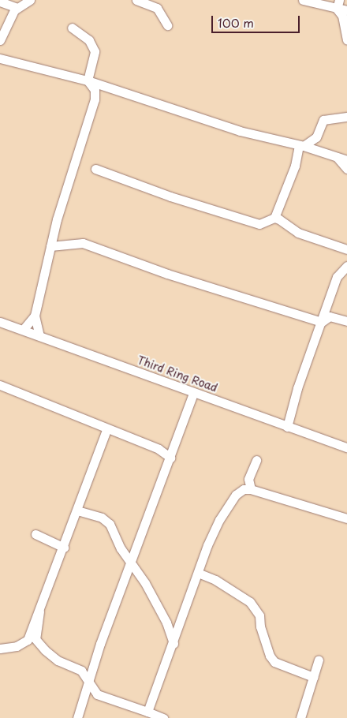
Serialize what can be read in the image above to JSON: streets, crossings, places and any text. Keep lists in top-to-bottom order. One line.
{"streets":{"street":["Third Ring Road"]},"scale_bar":"100 m"}
